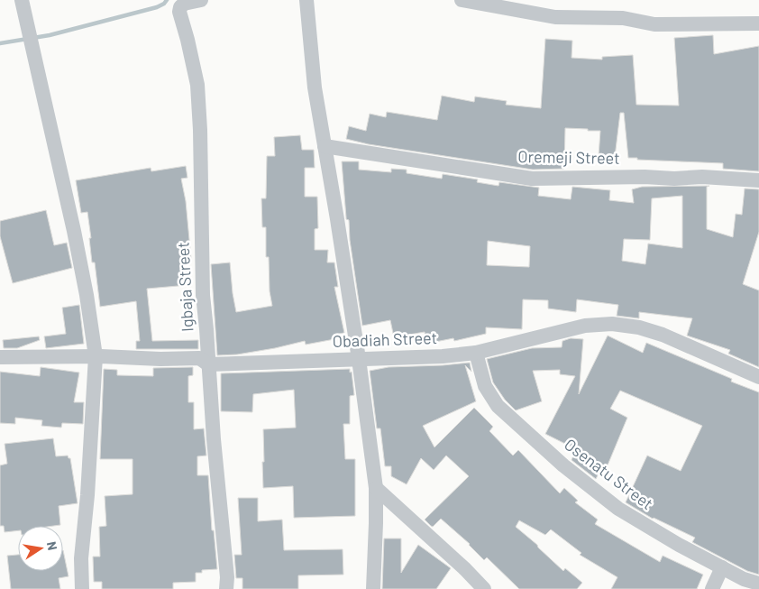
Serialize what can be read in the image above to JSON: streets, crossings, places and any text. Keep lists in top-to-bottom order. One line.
{"streets":{"street":["Oremeji Street","Igbaja Street","Obadiah Street","Osenatu Street"]},"crossings":[["Igbaja Street","Obadiah Street"],["Obadiah Street","Osenatu Street"]],"north":"right"}
